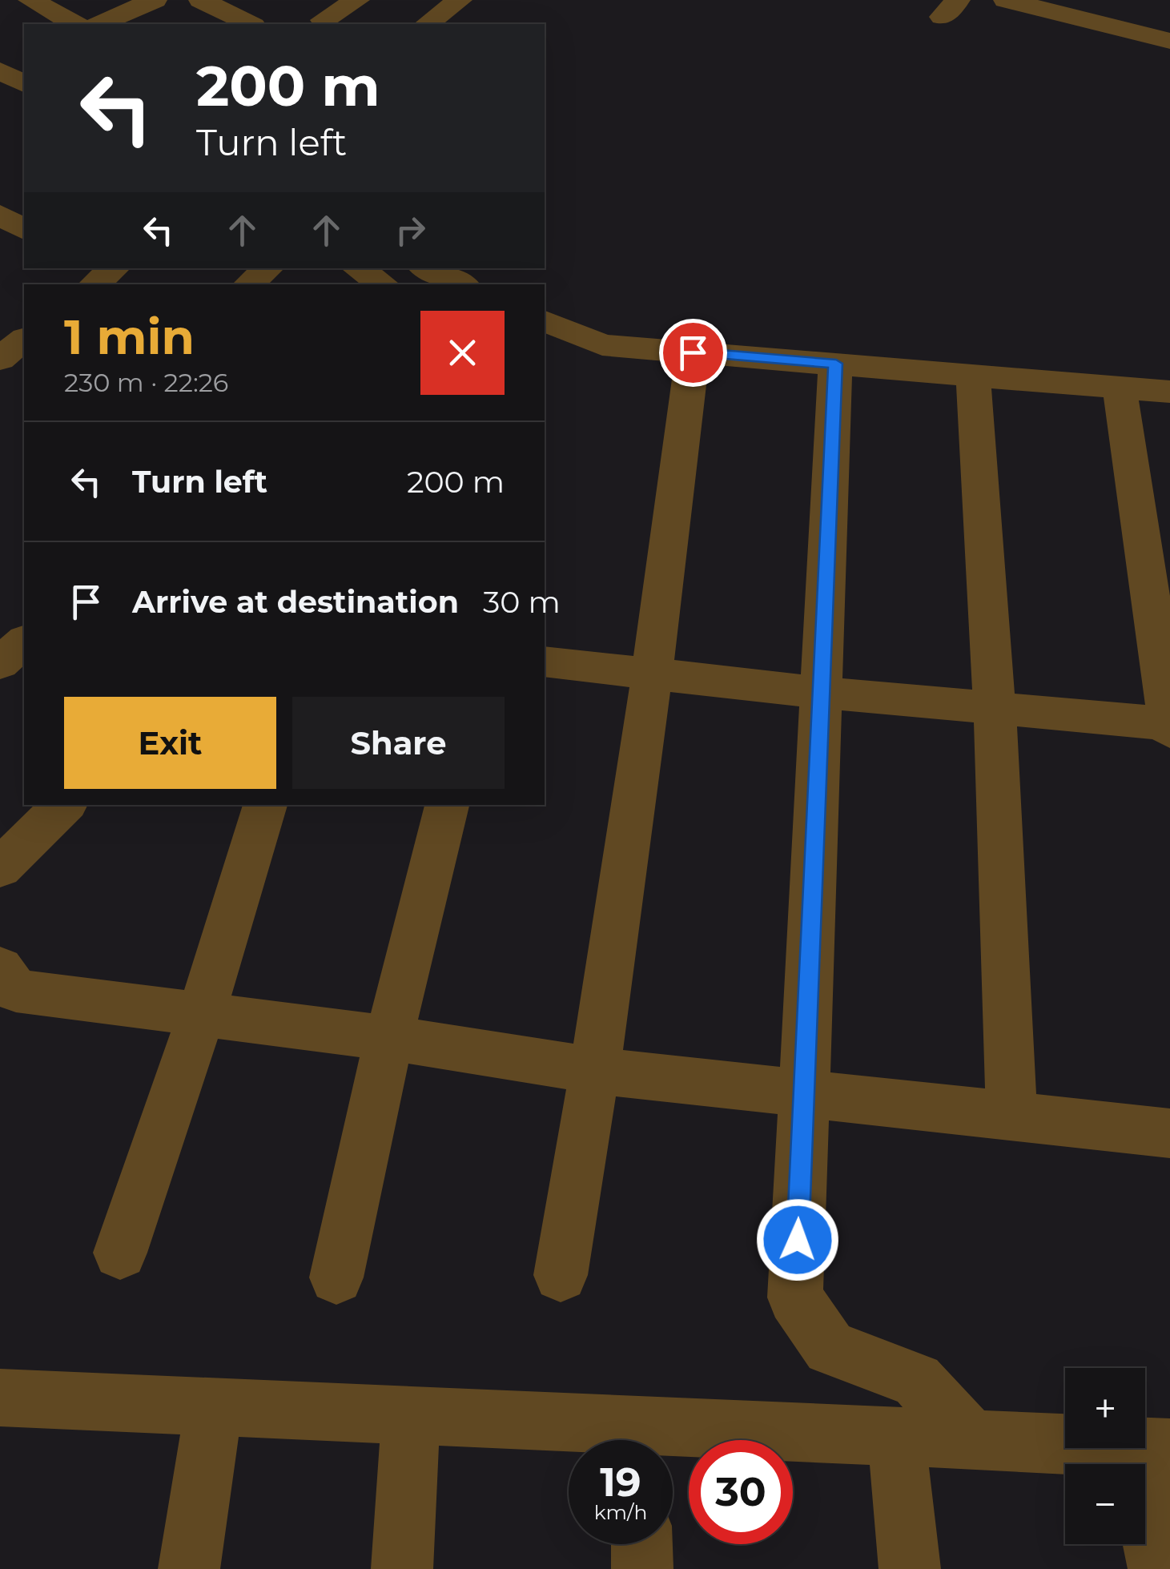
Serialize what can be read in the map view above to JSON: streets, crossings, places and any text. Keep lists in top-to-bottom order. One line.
{"page":{"turn":["200 m","Turn left"],"heading":["1 min","230 m · 22:26"],"list":[{"name":"Turn left","value":"200 m"},{"name":"Arrive at destination","value":"30 m"}],"buttons":["Exit","Share"],"map_buttons":["+","−"],"speed":"19 km/h","limit":"30"}}
